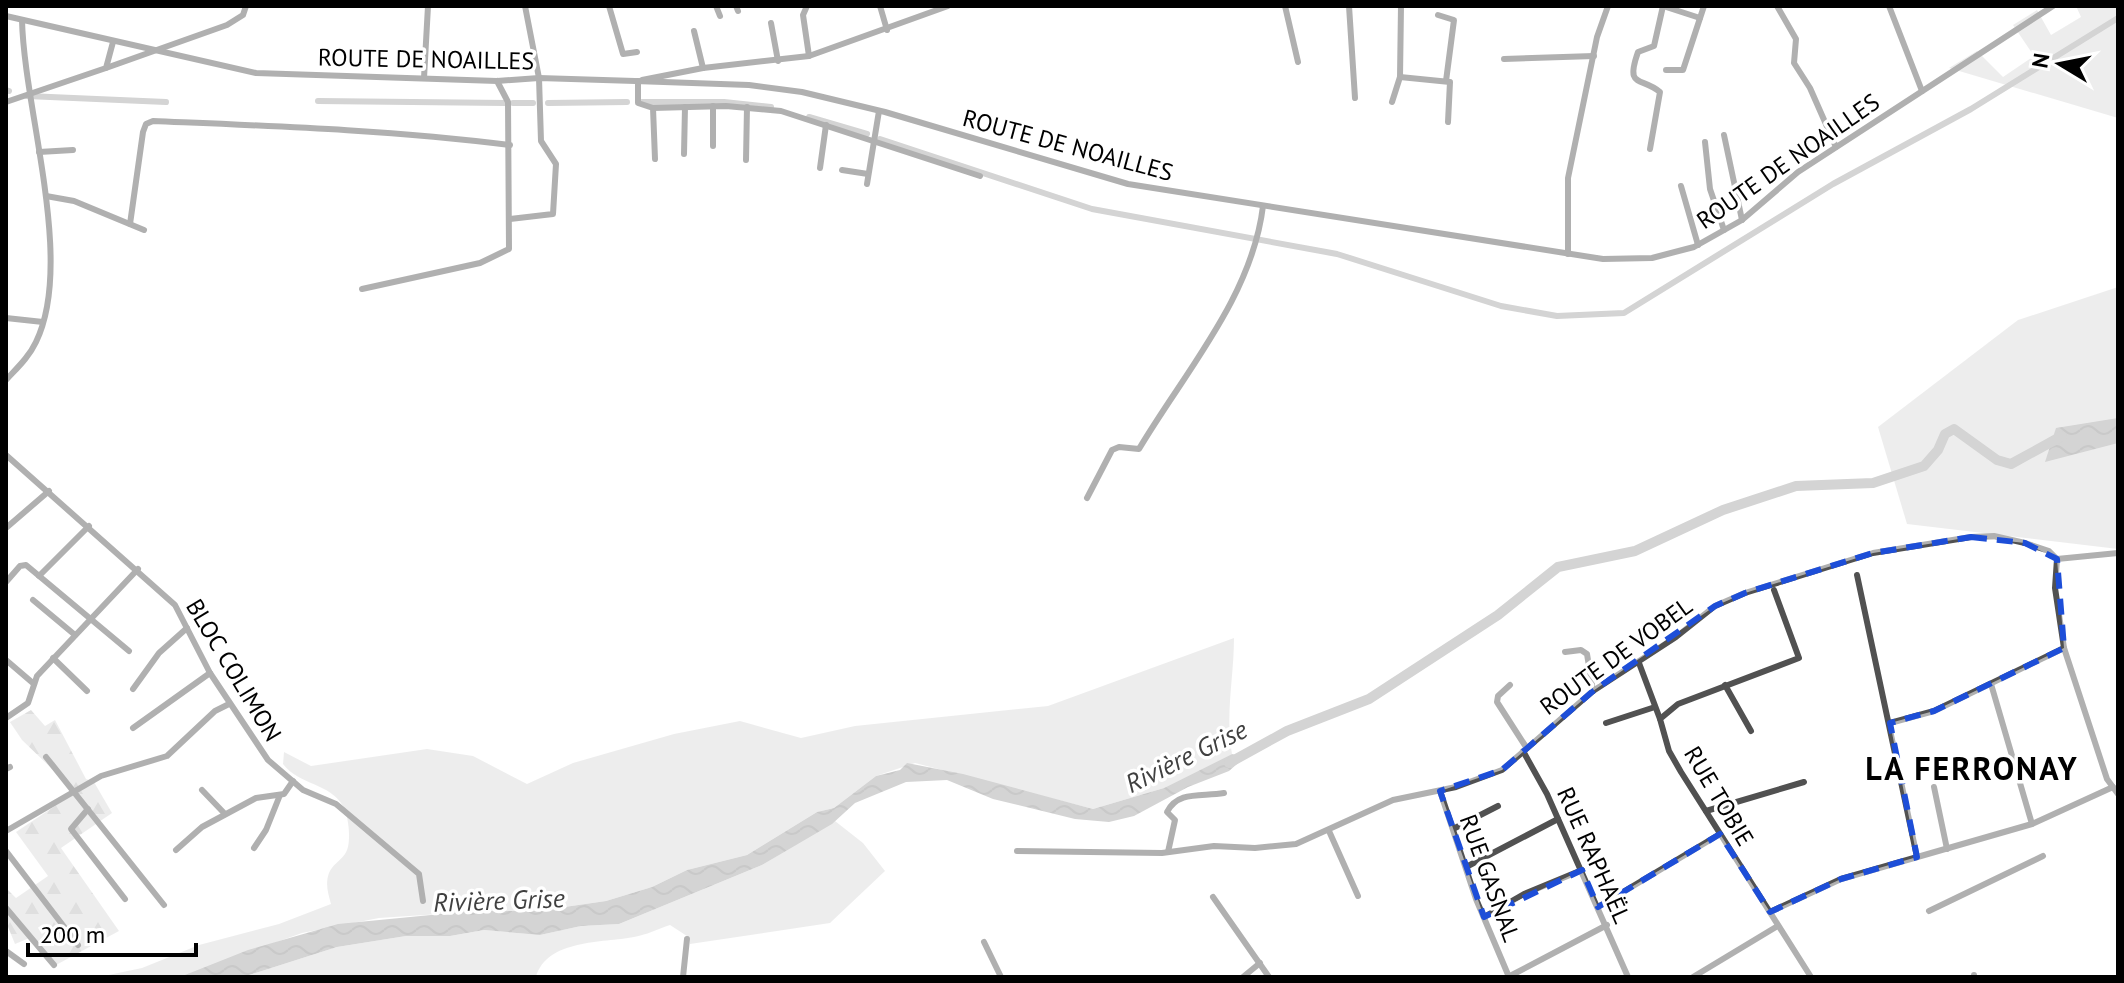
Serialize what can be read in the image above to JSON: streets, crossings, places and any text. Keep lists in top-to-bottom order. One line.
{"streets":{"street":["ROUTE DE NOAILLES","ROUTE DE VOBEL","BLOC COLIMON","RUE TOBIE","RUE RAPHAËL","RUE GASNAL"]},"crossings":[["ROUTE DE VOBEL","RUE TOBIE"],["ROUTE DE VOBEL","RUE RAPHAËL"],["ROUTE DE VOBEL","RUE GASNAL"]],"districts":["LA FERRONAY"],"water":["Rivière Grise"],"scale_bar":"200 m","north":"left"}
